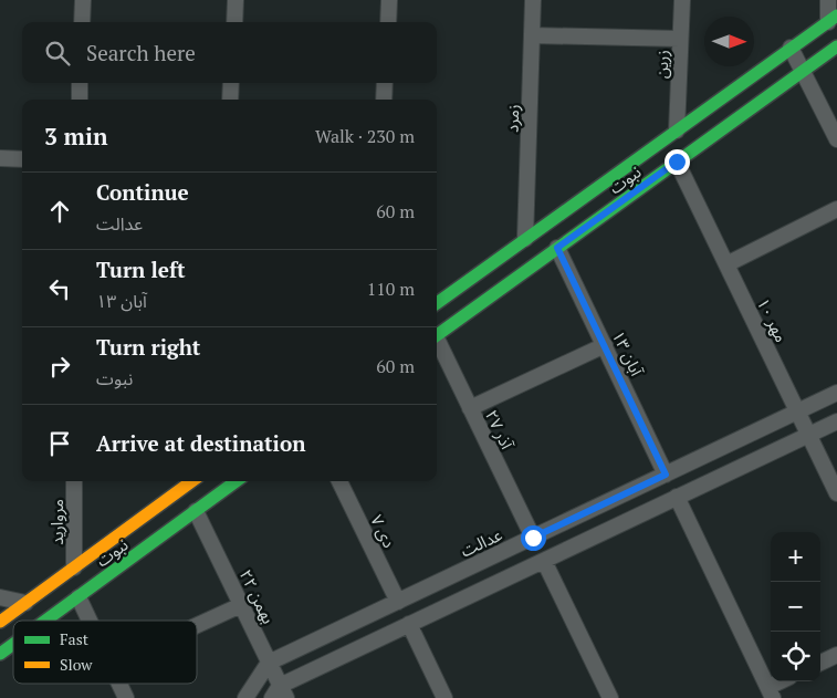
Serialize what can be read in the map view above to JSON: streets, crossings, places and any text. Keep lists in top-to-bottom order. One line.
{"streets":{"street":["زرین","زمرد","نبوت","۱۰ مهر","۱۳ آبان","۲۷ آذر","مروارید","۷ دی","عدالت","۲۲ بهمن"]},"crossings":[["زرین","نبوت"],["زمرد","نبوت"],["نبوت","۱۰ مهر"],["نبوت","۱۳ آبان"],["نبوت","مروارید"],["نبوت","۲۲ بهمن"],["۱۰ مهر","عدالت"],["۱۳ آبان","عدالت"],["۲۷ آذر","عدالت"],["۷ دی","عدالت"],["عدالت","۲۲ بهمن"]],"legend":["Fast","Slow"],"north":"right","page":{"search":"Search here","heading":["3 min","Walk · 230 m"],"list":[["Continue","عدالت","60 m"],["Turn left","۱۳ آبان","110 m"],["Turn right","نبوت","60 m"],"Arrive at destination"],"map_buttons":["+","−"]}}
